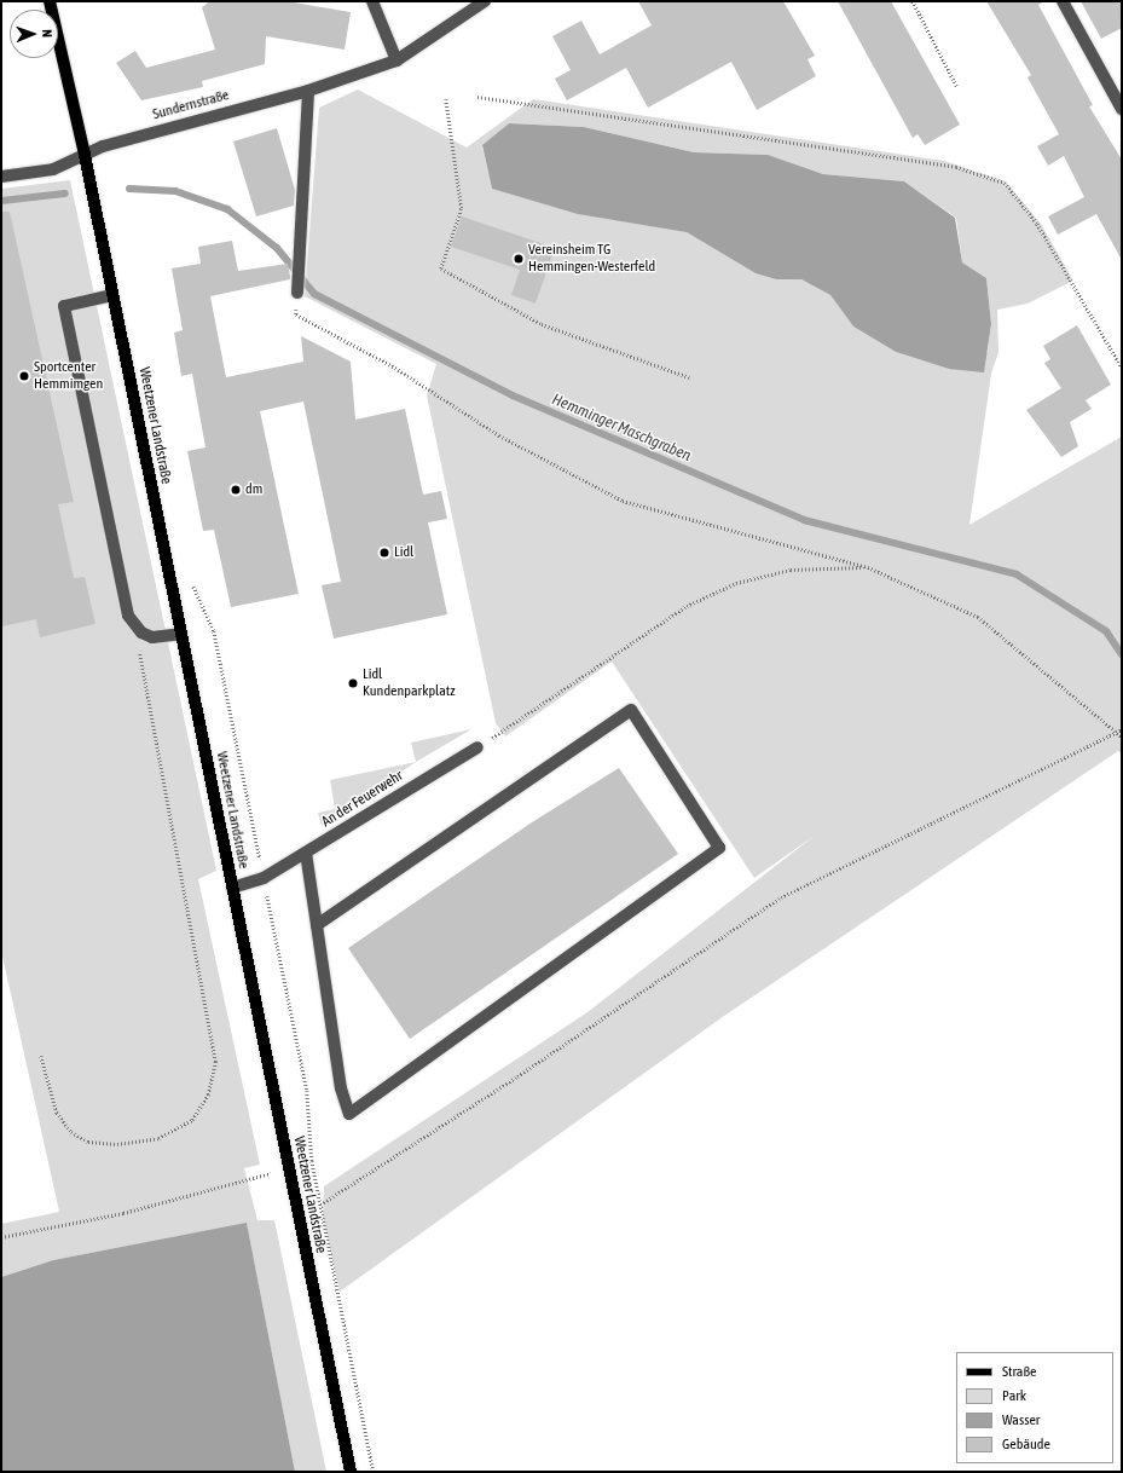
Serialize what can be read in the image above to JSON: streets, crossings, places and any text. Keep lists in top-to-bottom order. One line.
{"streets":{"main road":["Weetzener Landstraße"],"street":["Sundernstraße","An der Feuerwehr"]},"crossings":[["Sundernstraße","Weetzener Landstraße"],["Weetzener Landstraße","An der Feuerwehr"]],"water":["Hemminger Maschgraben"],"places":["Vereinsheim TG Hemmingen-Westerfeld","Sportcenter Hemmimgen","dm","Lidl","Lidl Kundenparkplatz"],"legend":["Straße","Park","Wasser","Gebäude"],"north":"right"}
